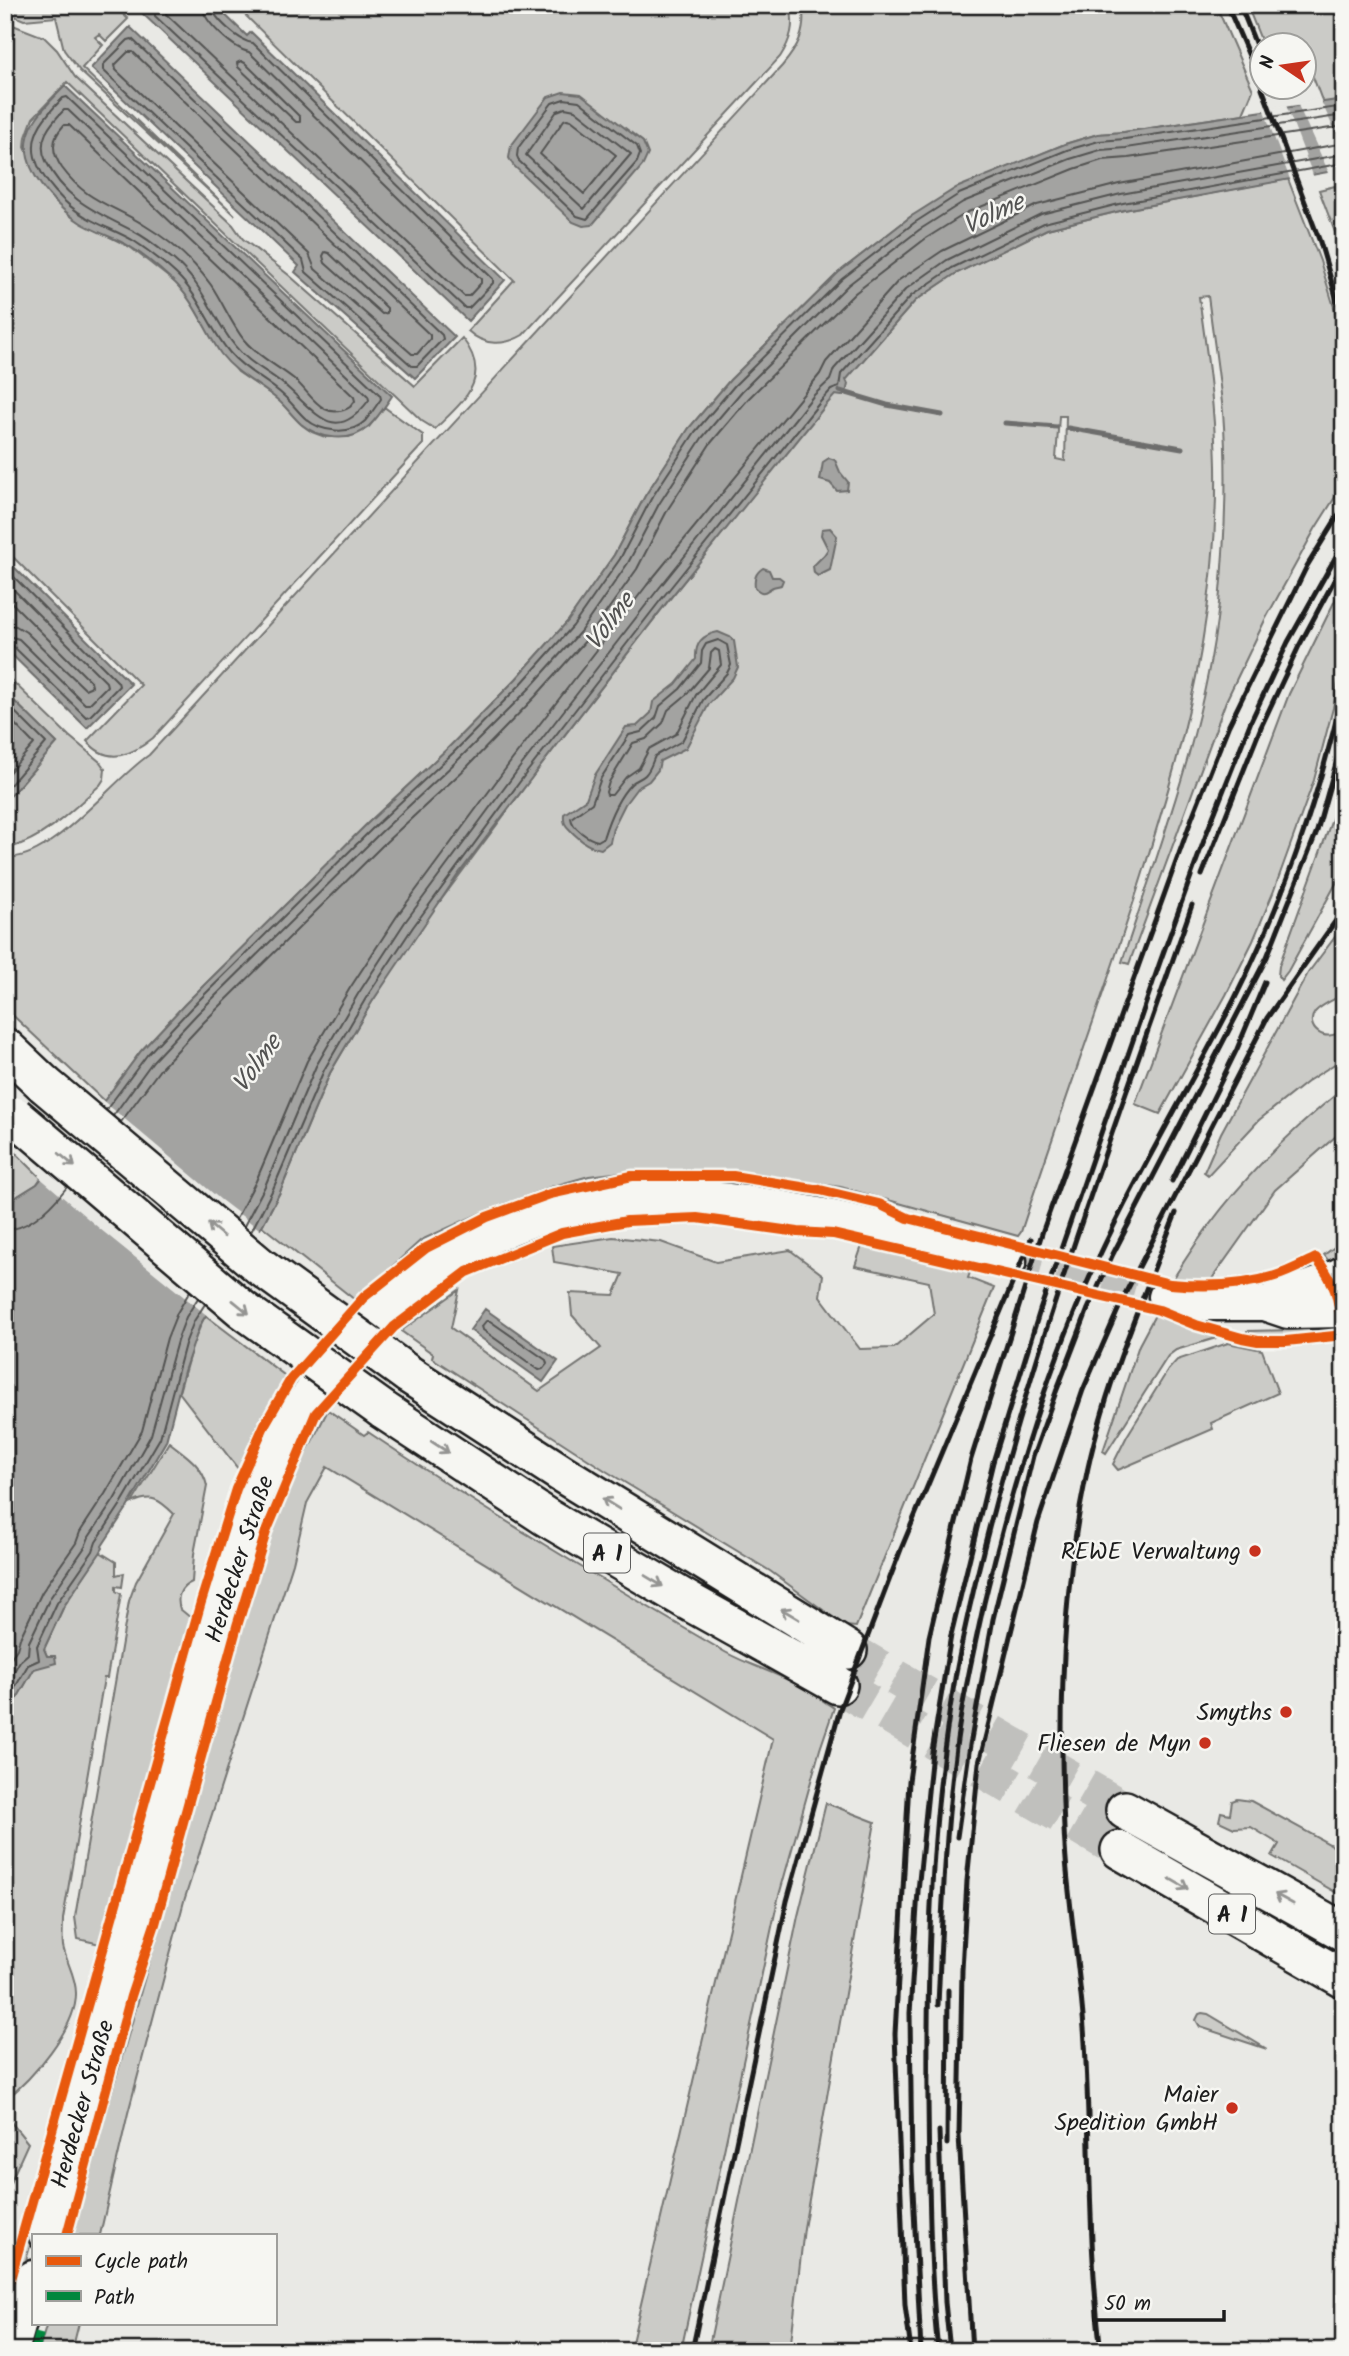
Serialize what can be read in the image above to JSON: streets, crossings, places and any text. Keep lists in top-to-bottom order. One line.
{"streets":{"highway":["A 1"],"main road":["Herdecker Straße"]},"water":["Volme"],"places":["REWE Verwaltung","Smyths","Fliesen de Myn","Maier Spedition GmbH"],"legend":["Cycle path","Path"],"scale_bar":"50 m","north":"left"}
